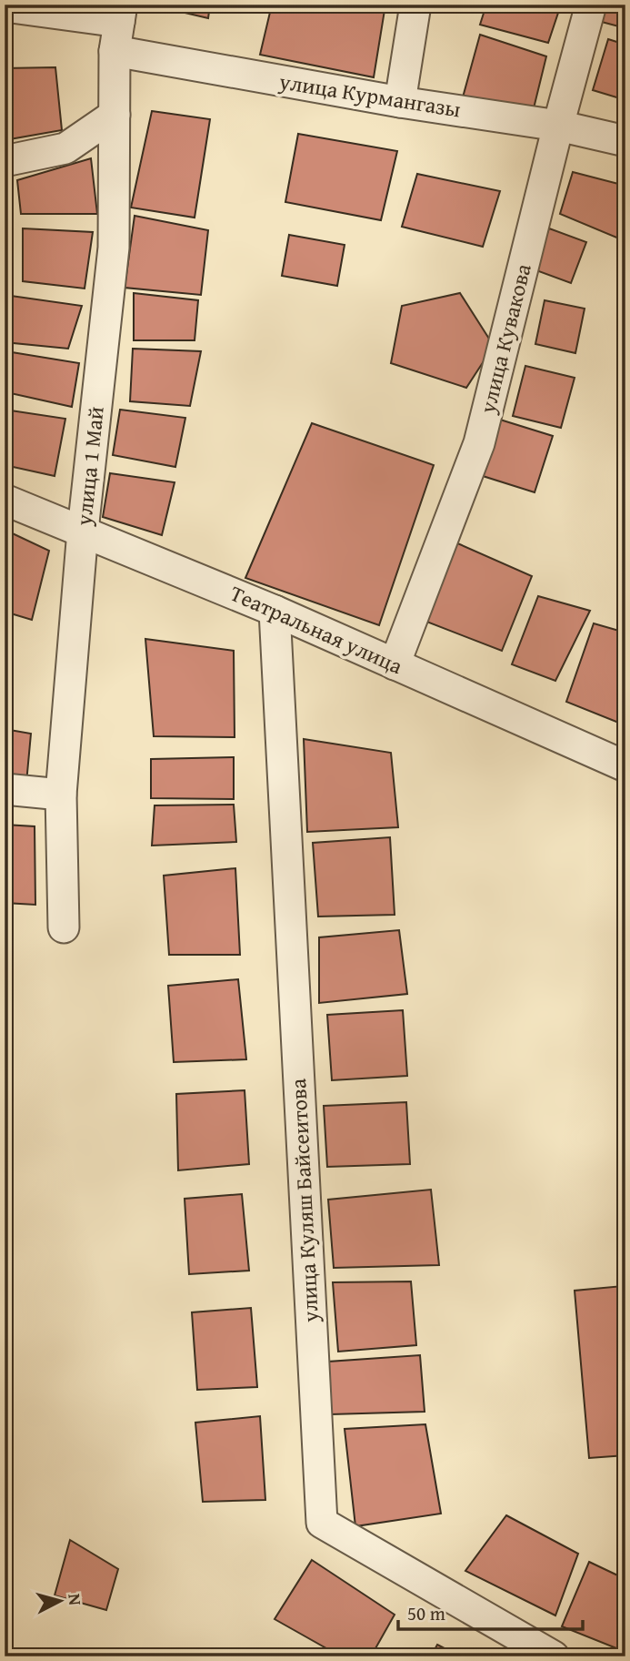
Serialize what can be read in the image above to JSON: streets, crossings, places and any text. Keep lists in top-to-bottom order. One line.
{"streets":{"street":["улица Курмангазы","улица Кувакова","улица 1 Май","Театральная улица","улица Куляш Байсеитова"]},"crossings":[["улица Курмангазы","улица Кувакова"],["улица Курмангазы","улица 1 Май"],["улица Кувакова","Театральная улица"],["улица 1 Май","Театральная улица"],["Театральная улица","улица Куляш Байсеитова"]],"scale_bar":"50 m","north":"right"}
